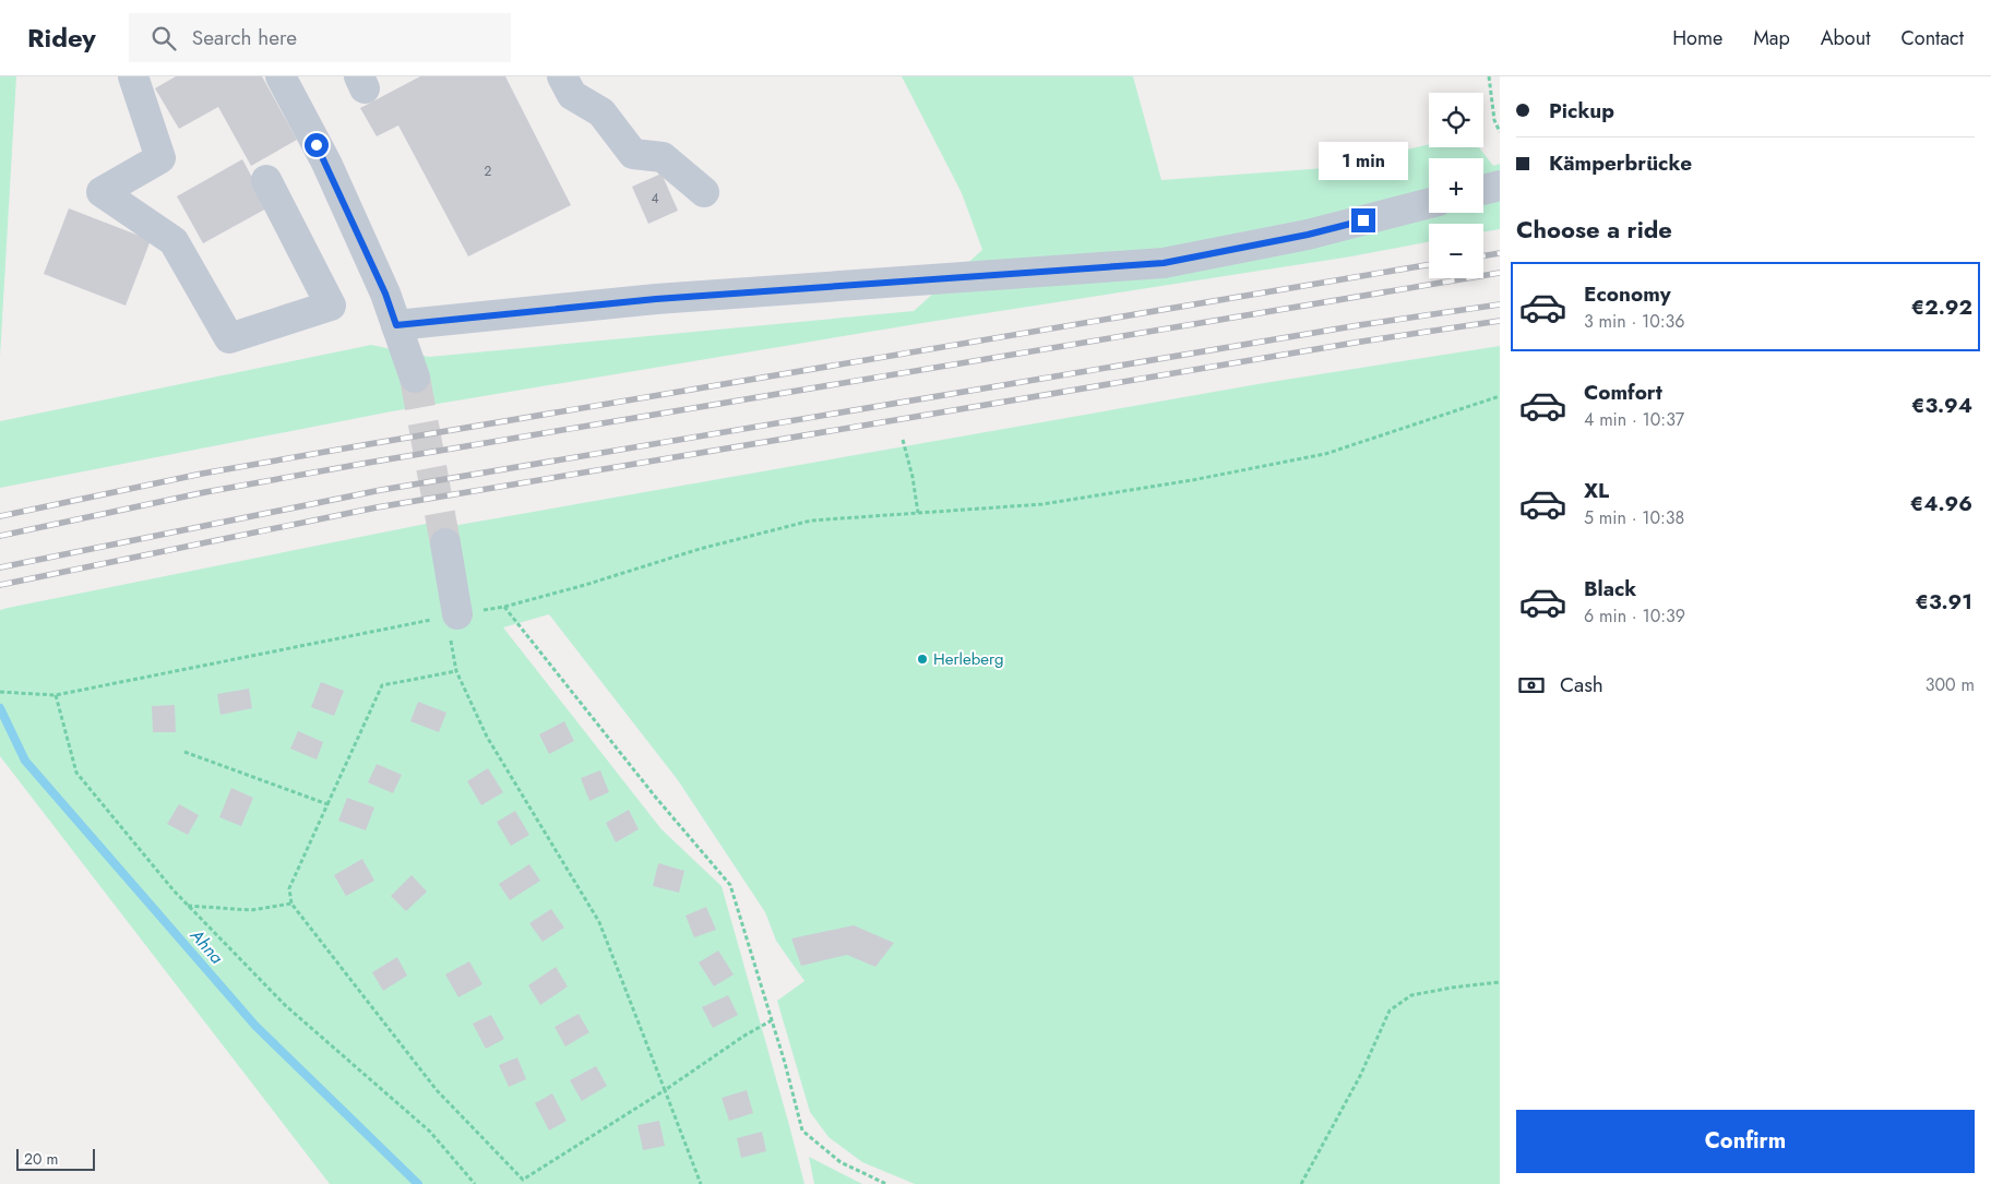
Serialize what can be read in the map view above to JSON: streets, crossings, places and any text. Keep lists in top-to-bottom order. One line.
{"water":["Ahna"],"places":["Herleberg"],"house_numbers":["2","4"],"scale_bar":"20 m","page":{"header":"Ridey","search":"Search here","nav":["Home","Map","About","Contact"],"banner":["Pickup","Kämperbrücke"],"map_buttons":["+","−"],"bubble":"1 min","heading":"Choose a ride","list":[{"name":"Economy","note":"3 min · 10:36","value":"€2.92"},{"name":"Comfort","note":"4 min · 10:37","value":"€3.94"},{"name":"XL","note":"5 min · 10:38","value":"€4.96"},{"name":"Black","note":"6 min · 10:39","value":"€3.91"}],"pay":["Cash","300 m"],"buttons":"Confirm","scale":"20 m"}}
